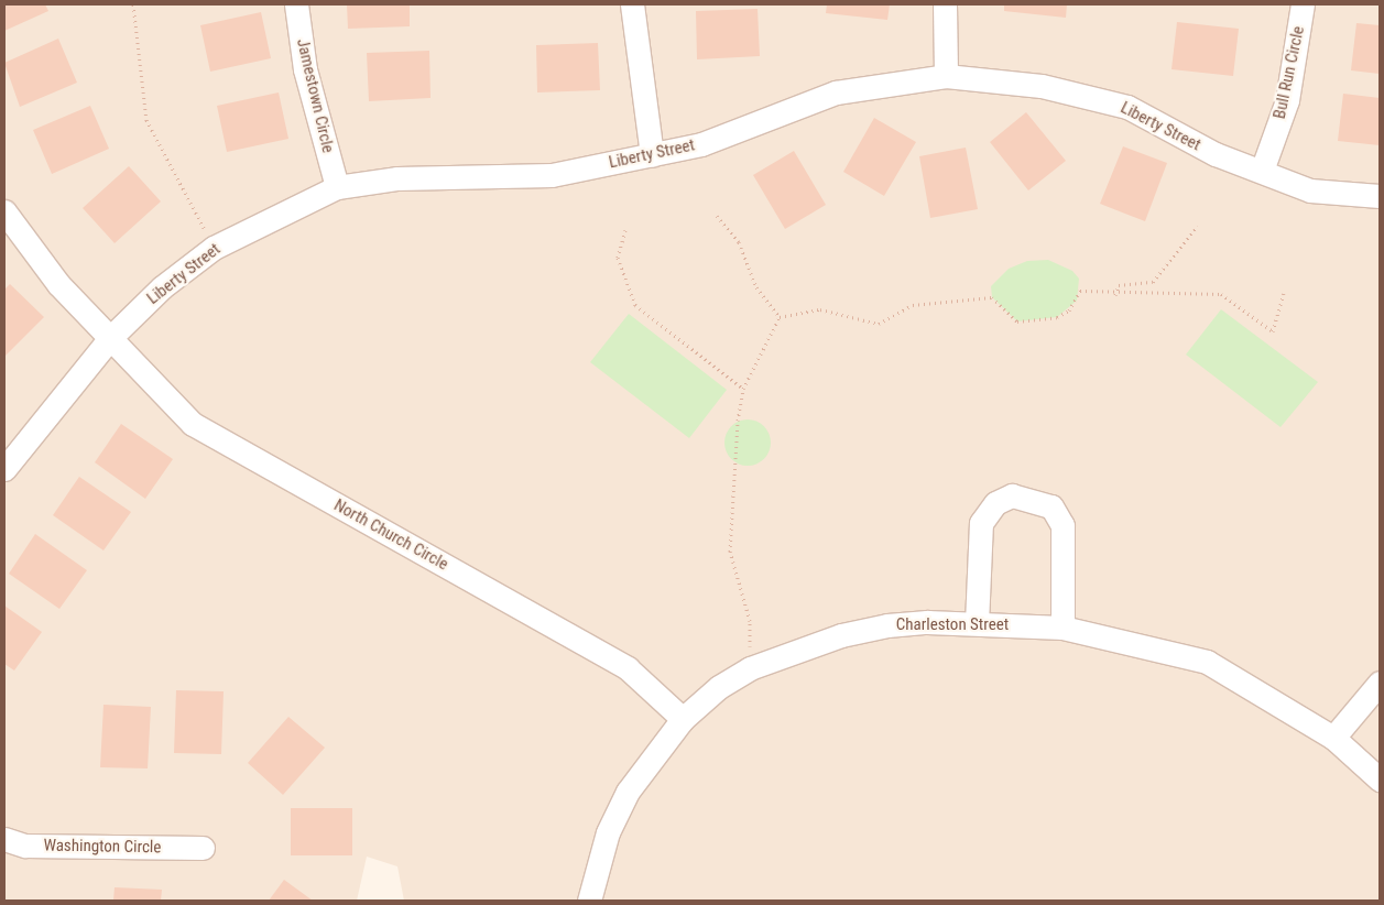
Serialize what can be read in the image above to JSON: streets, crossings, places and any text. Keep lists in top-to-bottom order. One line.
{"streets":{"street":["Bull Run Circle","Jamestown Circle","Liberty Street","North Church Circle","Charleston Street","Washington Circle"]},"crossings":[["Bull Run Circle","Liberty Street"],["Jamestown Circle","Liberty Street"],["Liberty Street","North Church Circle"],["North Church Circle","Charleston Street"]]}
